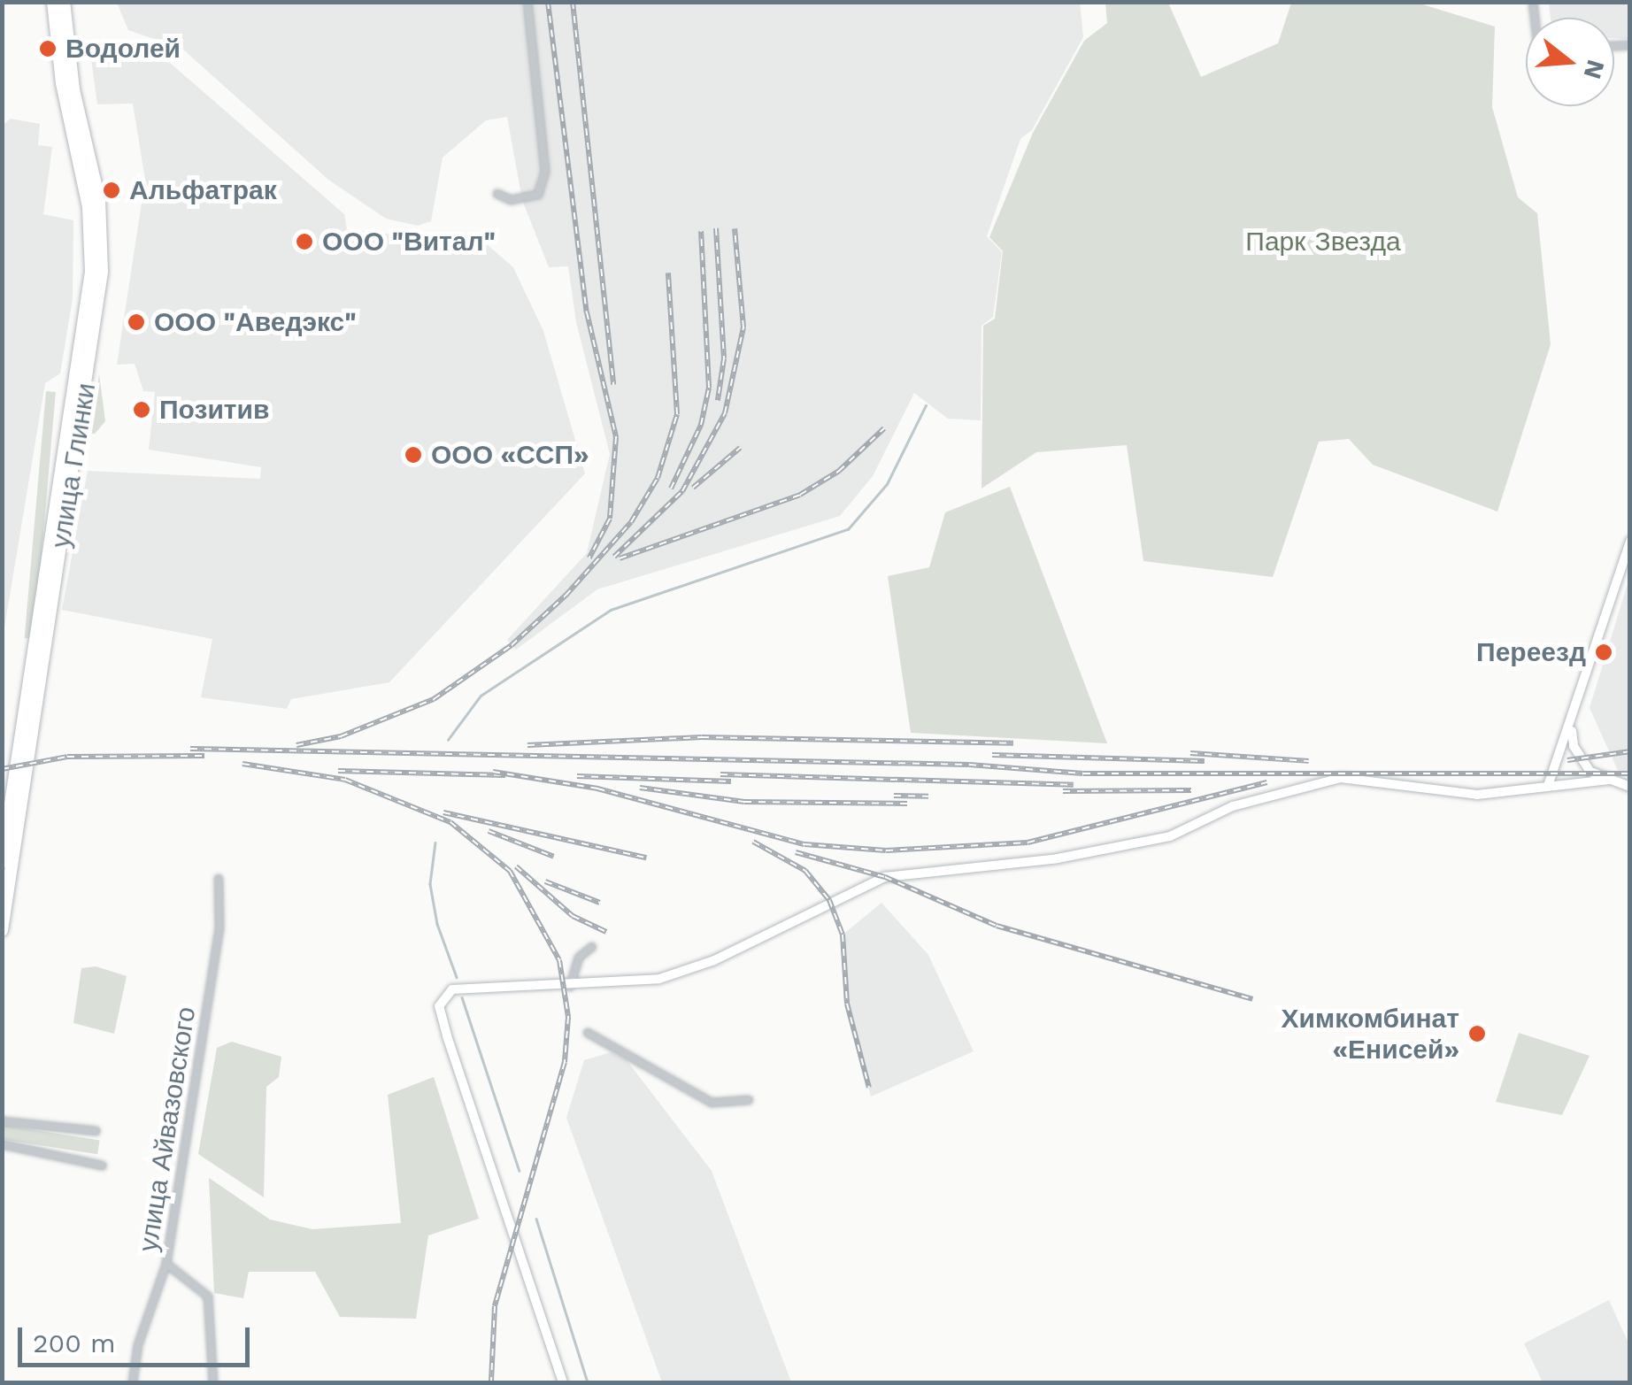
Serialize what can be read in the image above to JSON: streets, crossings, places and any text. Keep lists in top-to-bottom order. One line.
{"streets":{"highway":["улица Глинки"],"street":["улица Айвазовского"]},"parks":["Парк Звезда"],"places":["Водолей","Альфатрак","ООО \"Витал\"","ООО \"Аведэкс\"","Позитив","ООО «ССП»","Переезд","Химкомбинат «Енисей»"],"scale_bar":"200 m","north":"right"}
